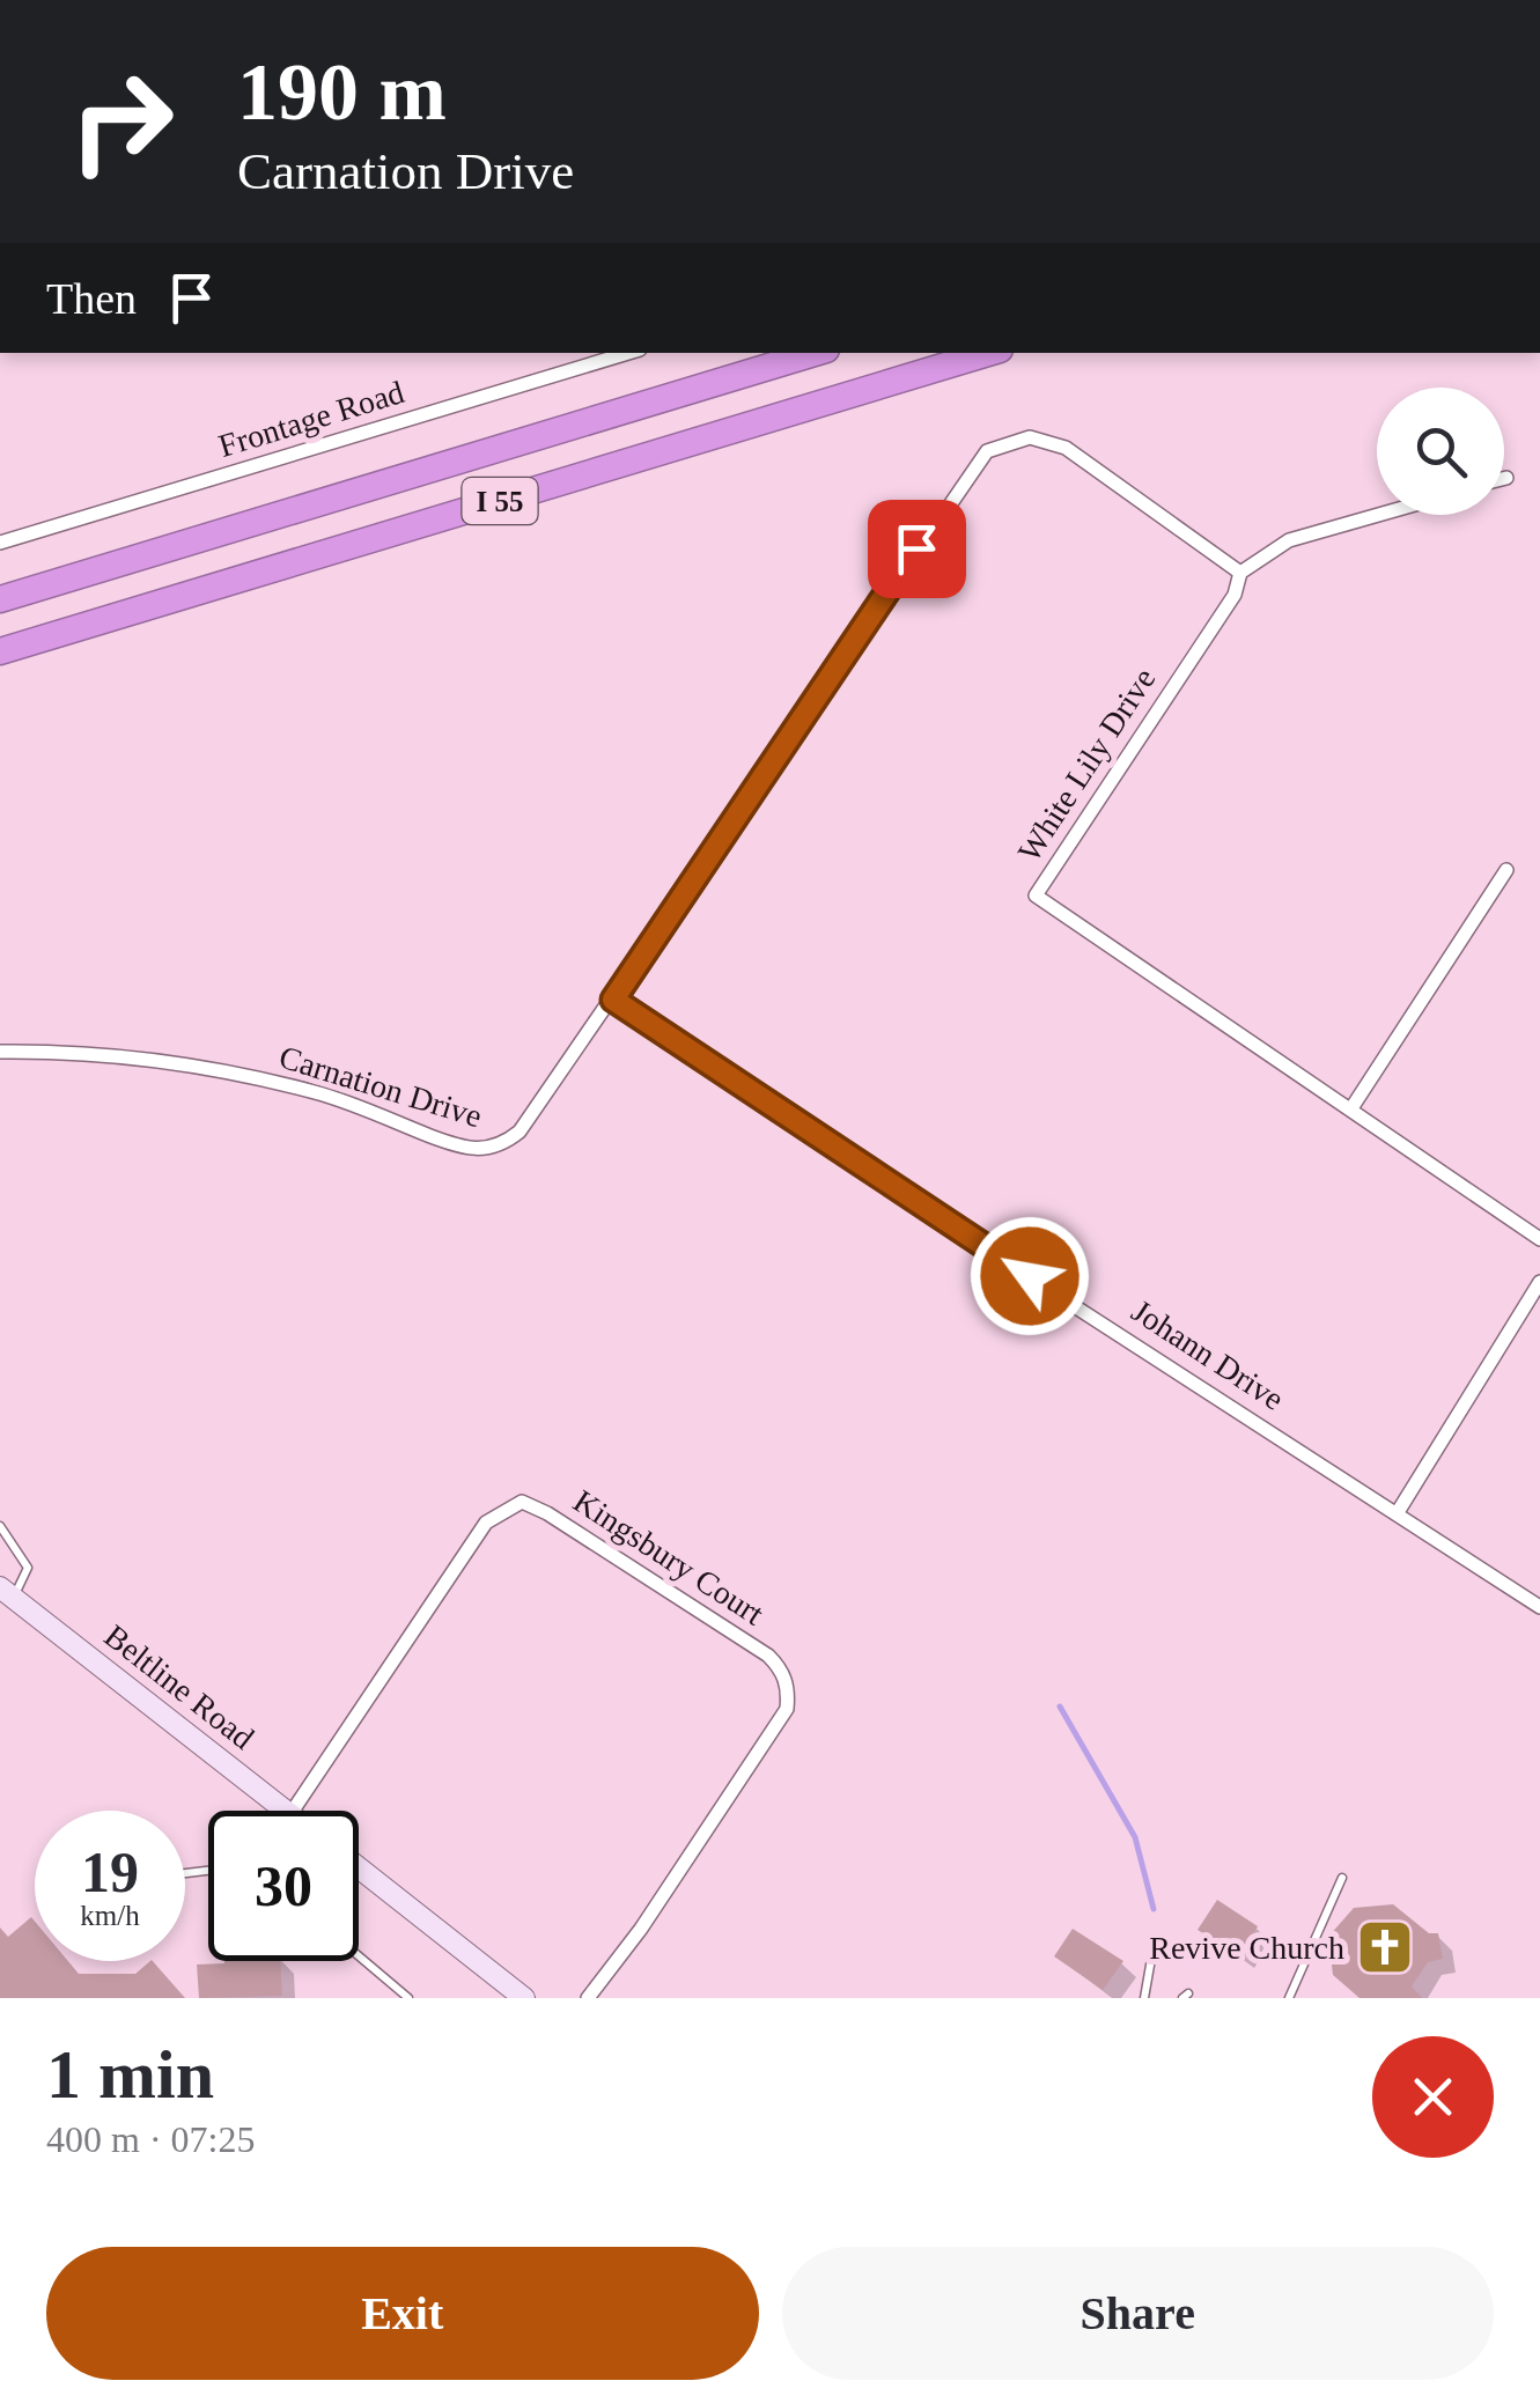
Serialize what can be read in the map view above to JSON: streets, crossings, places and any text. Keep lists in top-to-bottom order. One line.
{"streets":{"highway":["I 55"],"main road":["Beltline Road"],"street":["Frontage Road","White Lily Drive","Carnation Drive","Johann Drive","Kingsbury Court"]},"crossings":[["White Lily Drive","Carnation Drive"],["Carnation Drive","Johann Drive"]],"places":{"church":["Revive Church"]},"page":{"turn":["190 m","Carnation Drive"],"then":"Then","speed":"19 km/h","limit":"30","heading":["1 min","400 m · 07:25"],"buttons":["Exit","Share"]}}
